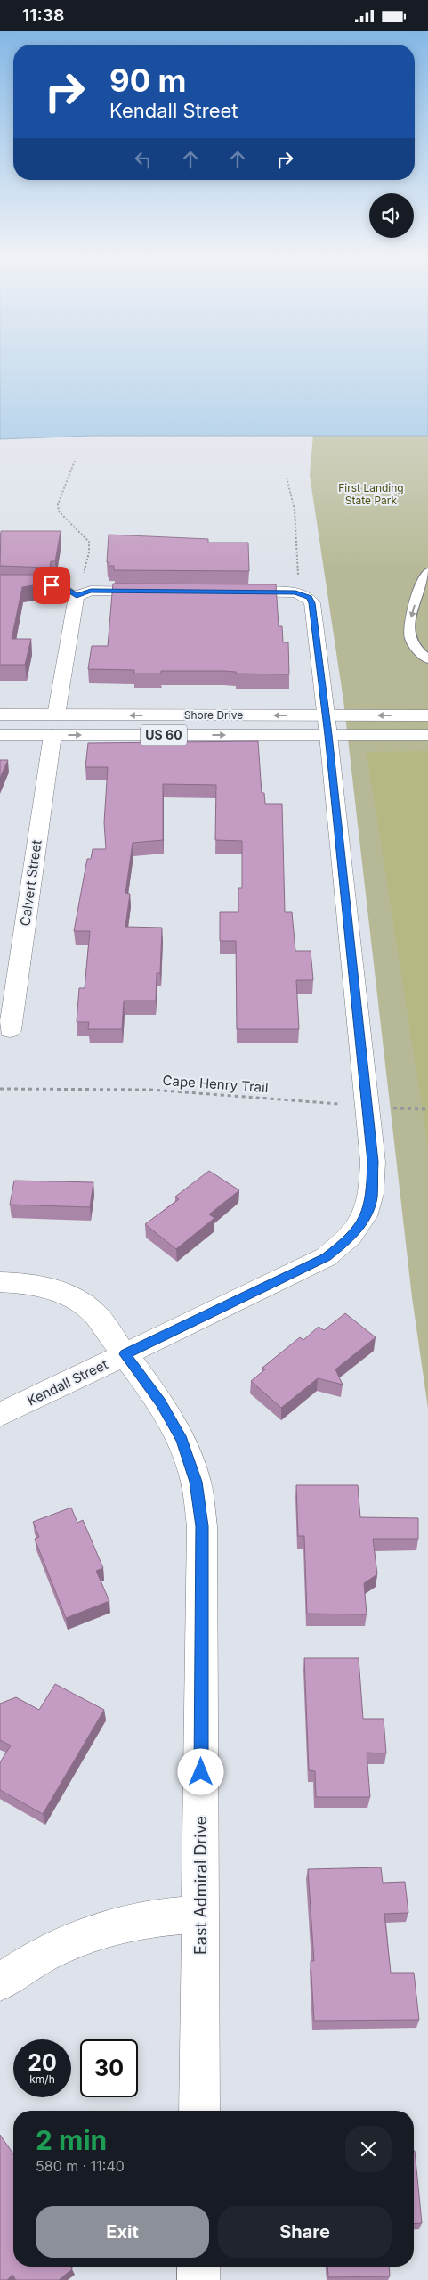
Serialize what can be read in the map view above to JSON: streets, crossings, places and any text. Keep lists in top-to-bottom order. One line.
{"streets":{"main road":["Shore Drive","US 60","Calvert Street","Kendall Street","East Admiral Drive"],"path":["Cape Henry Trail"]},"crossings":[["Shore Drive","Calvert Street"],["Shore Drive","Kendall Street"],["Cape Henry Trail","Kendall Street"],["Kendall Street","East Admiral Drive"]],"parks":["First Landing State Park"],"page":{"status":"11:38","turn":["90 m","Kendall Street"],"speed":"20 km/h","limit":"30","heading":["2 min","580 m · 11:40"],"buttons":["Exit","Share"]}}
